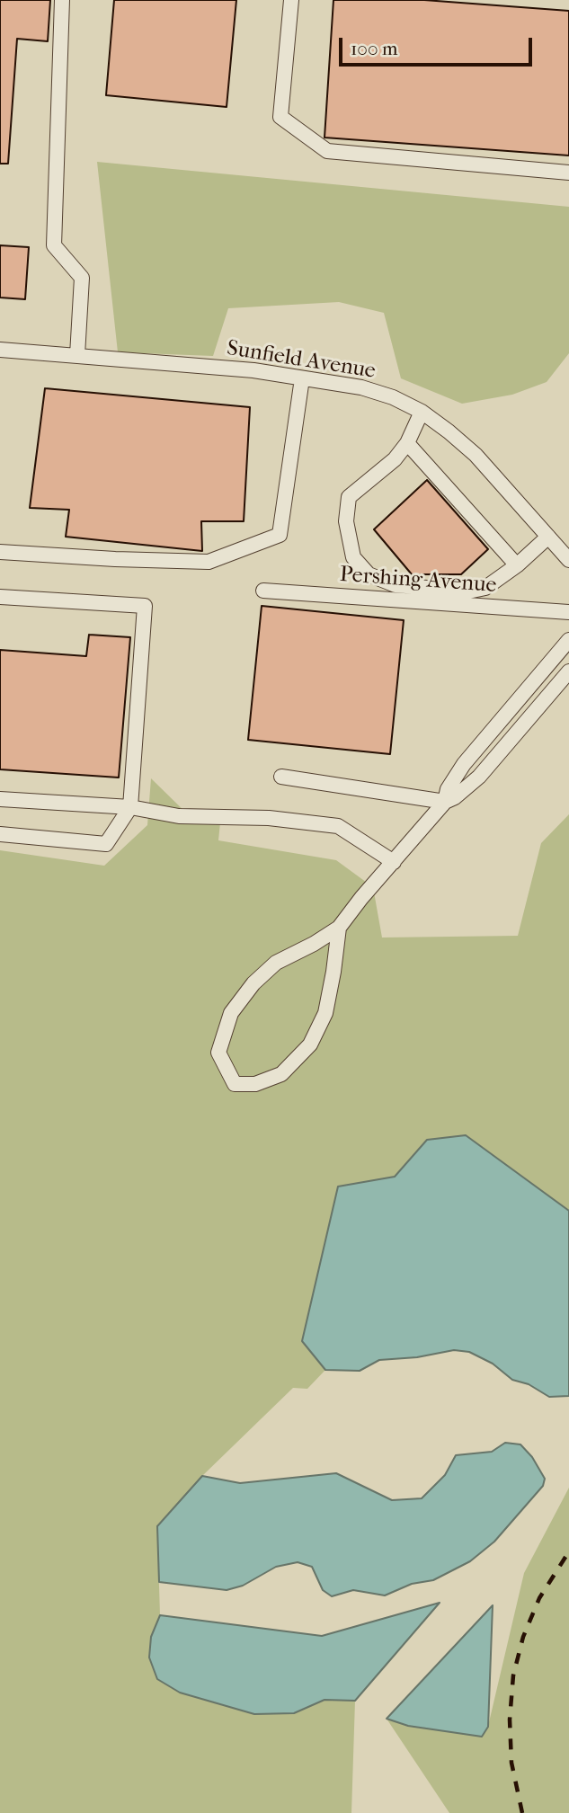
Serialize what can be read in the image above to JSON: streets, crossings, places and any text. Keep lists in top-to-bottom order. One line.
{"streets":{"street":["Sunfield Avenue","Pershing Avenue"]},"scale_bar":"100 m"}
